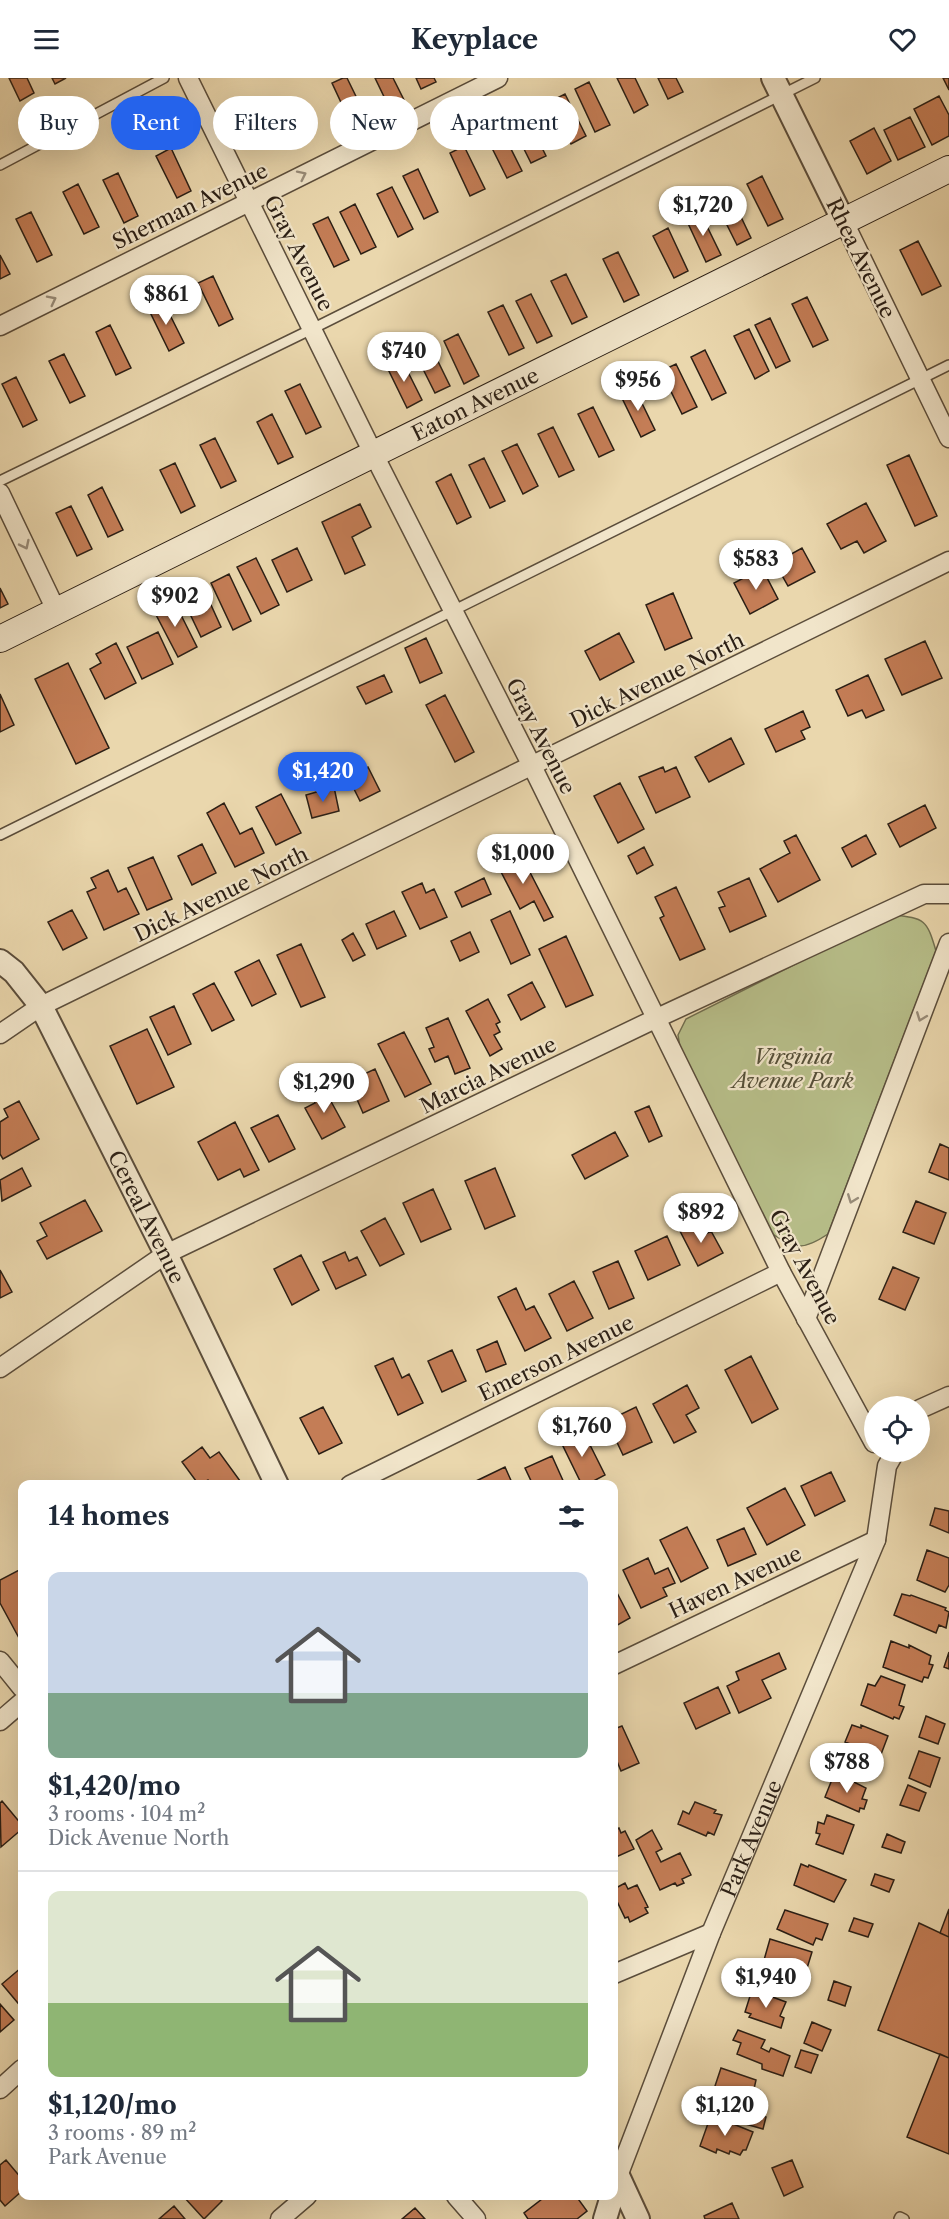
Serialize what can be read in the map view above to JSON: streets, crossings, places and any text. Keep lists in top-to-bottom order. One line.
{"streets":{"main road":["Eaton Avenue"],"street":["Sherman Avenue","Gray Avenue","Rhea Avenue","Dick Avenue North","Marcia Avenue","Cereal Avenue","Emerson Avenue","Haven Avenue","Park Avenue"]},"crossings":[["Sherman Avenue","Gray Avenue"],["Gray Avenue","Eaton Avenue"],["Gray Avenue","Dick Avenue North"],["Gray Avenue","Marcia Avenue"],["Gray Avenue","Emerson Avenue"],["Rhea Avenue","Eaton Avenue"],["Dick Avenue North","Cereal Avenue"],["Marcia Avenue","Cereal Avenue"],["Haven Avenue","Park Avenue"]],"one_way":["Sherman Avenue"],"parks":["Virginia Avenue Park"],"page":{"header":"Keyplace","chip":["Buy","Rent","Filters","New","Apartment"],"price":["$1,720","$861","$740","$956","$583","$902","$1,420","$1,000","$1,290","$892","$1,760","$788","$1,940","$1,120"],"heading":"14 homes","list":[{"name":"$1,420/mo","note":"3 rooms · 104 m² · Dick Avenue North"},{"name":"$1,120/mo","note":"3 rooms · 89 m² · Park Avenue"}]}}
